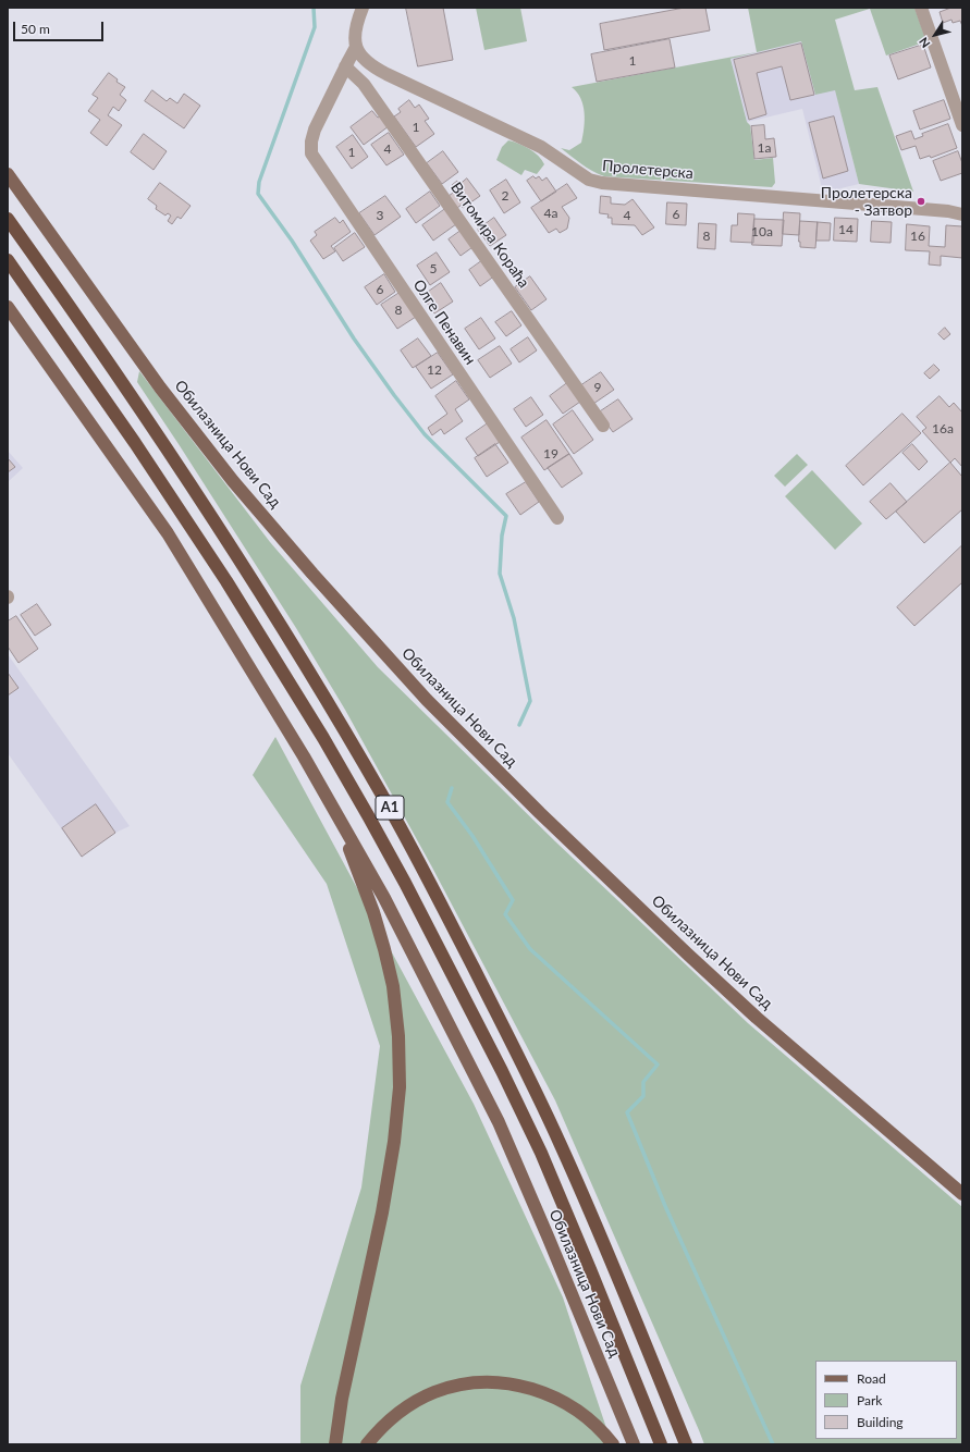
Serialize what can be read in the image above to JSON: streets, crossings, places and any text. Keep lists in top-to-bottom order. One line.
{"streets":{"highway":["A1"],"main road":["Обилазница Нови Сад"],"street":["Пролетерска","Витомира Кораћа","Олге Пенавин"]},"crossings":[["Витомира Кораћа","Олге Пенавин"]],"places":["Пролетерска - Затвор"],"house_numbers":["1","1","1a","4","1","2","4a","6","3","4","14","10a","8","16","5","6","8","12","9","16a","19"],"legend":["Road","Park","Building"],"scale_bar":"50 m","north":"bottom left"}
